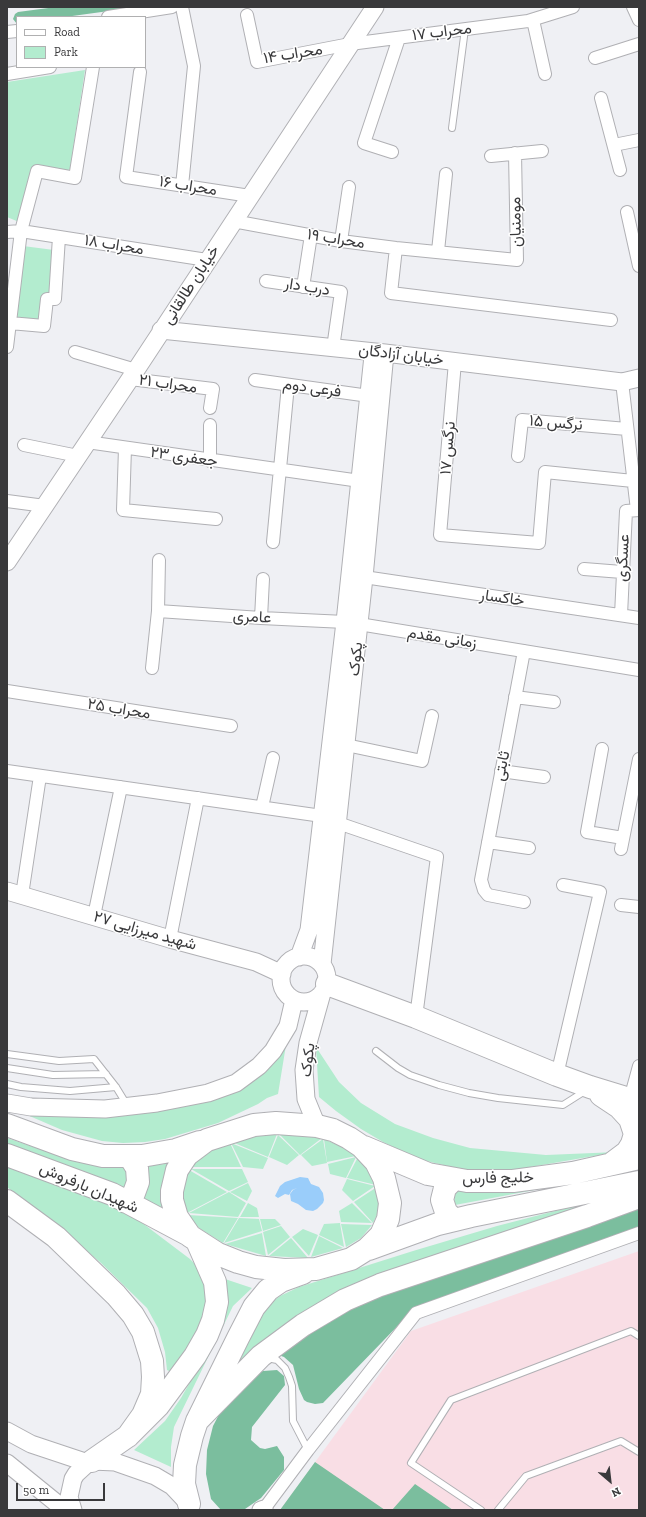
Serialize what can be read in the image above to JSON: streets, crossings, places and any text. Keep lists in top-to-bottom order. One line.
{"streets":{"highway":["خلیج فارس","شهیدان بارفروش"],"street":["محراب ۱۷","محراب ۱۴","محراب ۱۶","مومنیان","محراب ۱۹","محراب ۱۸","خیابان طالقانی","درب دار","خیابان آزادگان","محراب ۲۱","فرعی دوم","نرگس ۱۵","نرگس ۱۷","جعفری ۲۳","عسگری","خاکسار","عامری","زمانی مقدم","پکوک","محراب ۲۵","ثابتی","شهید میرزایی ۲۷"]},"crossings":[["محراب ۱۷","محراب ۱۴"],["محراب ۱۷","خیابان طالقانی"],["محراب ۱۴","خیابان طالقانی"],["محراب ۱۶","خیابان طالقانی"],["مومنیان","محراب ۱۹"],["محراب ۱۹","خیابان طالقانی"],["محراب ۱۸","خیابان طالقانی"],["خیابان طالقانی","خیابان آزادگان"],["خیابان طالقانی","محراب ۲۱"],["خیابان طالقانی","جعفری ۲۳"],["درب دار","خیابان آزادگان"],["خیابان آزادگان","نرگس ۱۷"],["خیابان آزادگان","پکوک"],["فرعی دوم","پکوک"],["جعفری ۲۳","پکوک"],["عسگری","خاکسار"],["خاکسار","پکوک"],["عامری","زمانی مقدم"],["عامری","پکوک"],["زمانی مقدم","پکوک"],["زمانی مقدم","ثابتی"],["پکوک","شهید میرزایی ۲۷"],["پکوک","شهیدان بارفروش"],["خلیج فارس","شهیدان بارفروش"]],"legend":["Road","Park"],"scale_bar":"50 m","north":"bottom right"}
